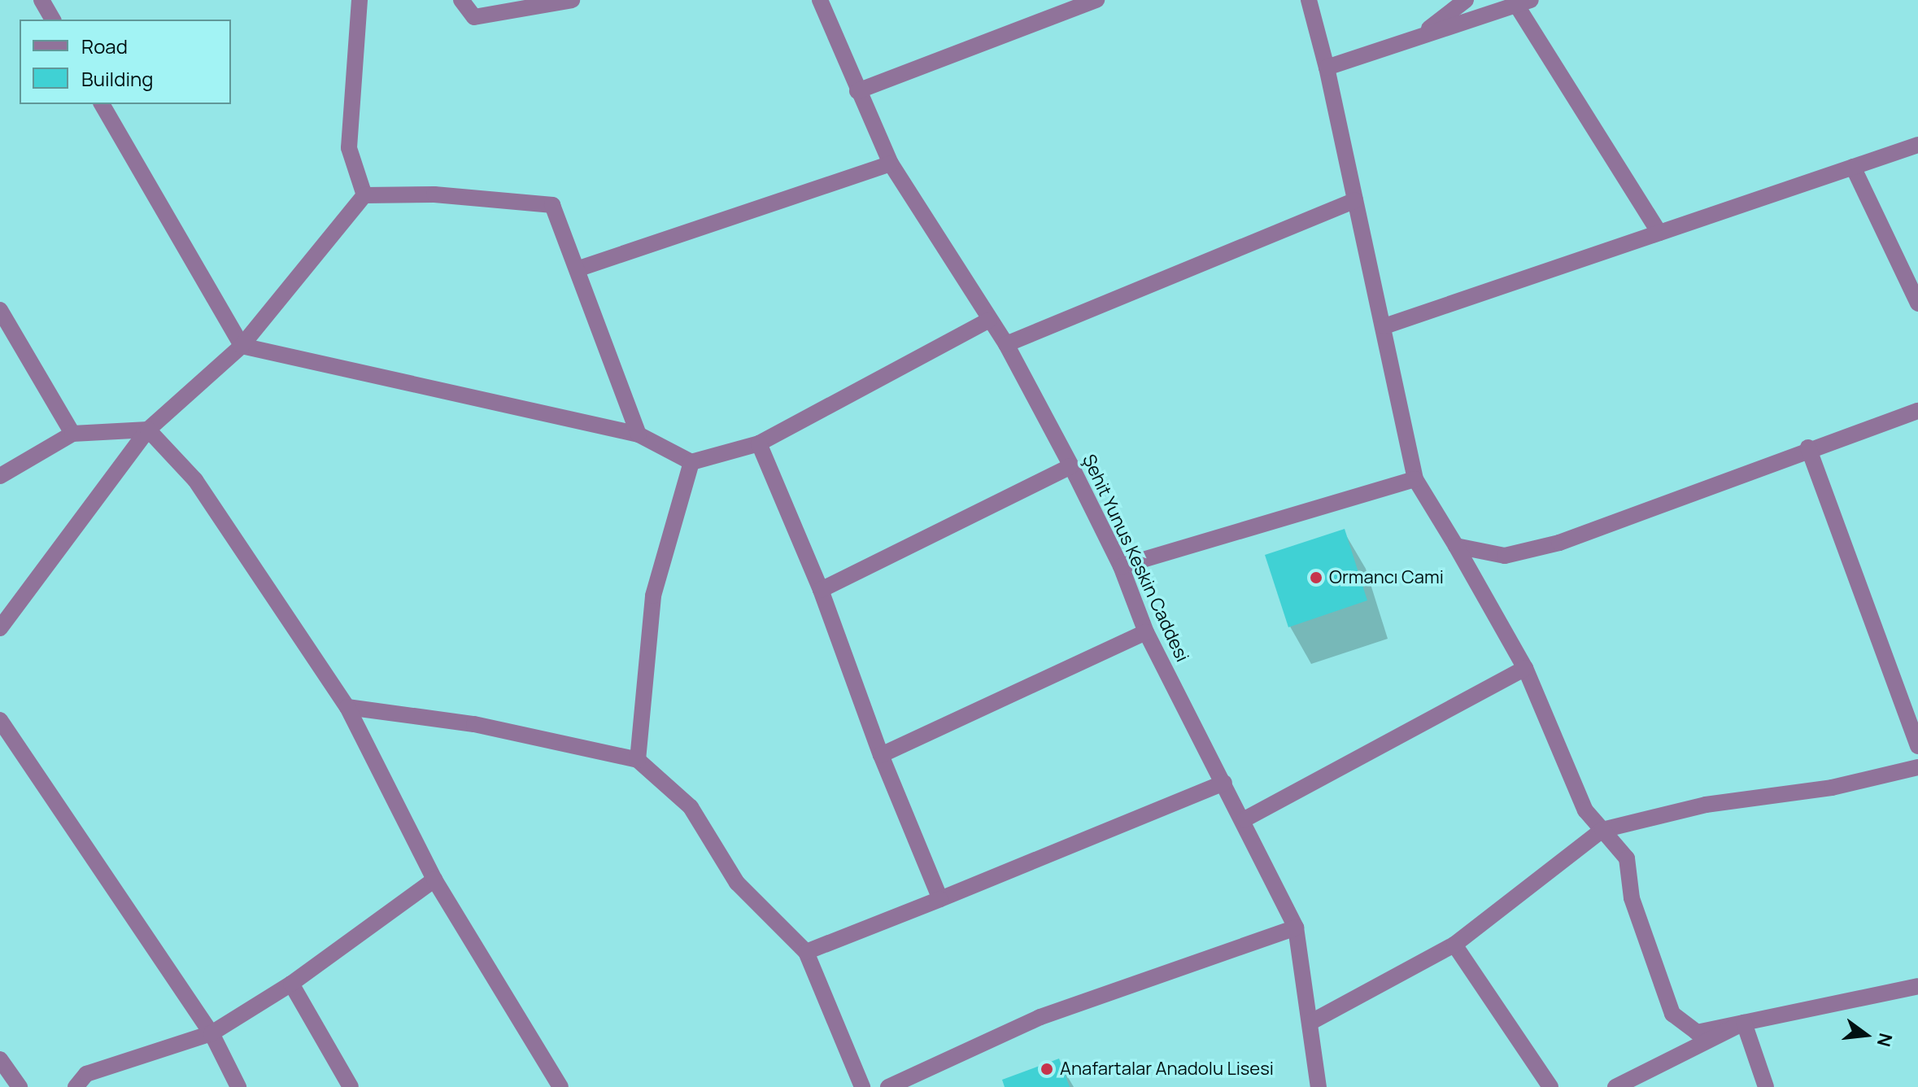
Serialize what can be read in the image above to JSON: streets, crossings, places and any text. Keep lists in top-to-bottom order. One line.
{"streets":{"street":["Şehit Yunus Keskin Caddesi"]},"places":["Ormancı Cami","Anafartalar Anadolu Lisesi"],"legend":["Road","Building"],"north":"right"}
